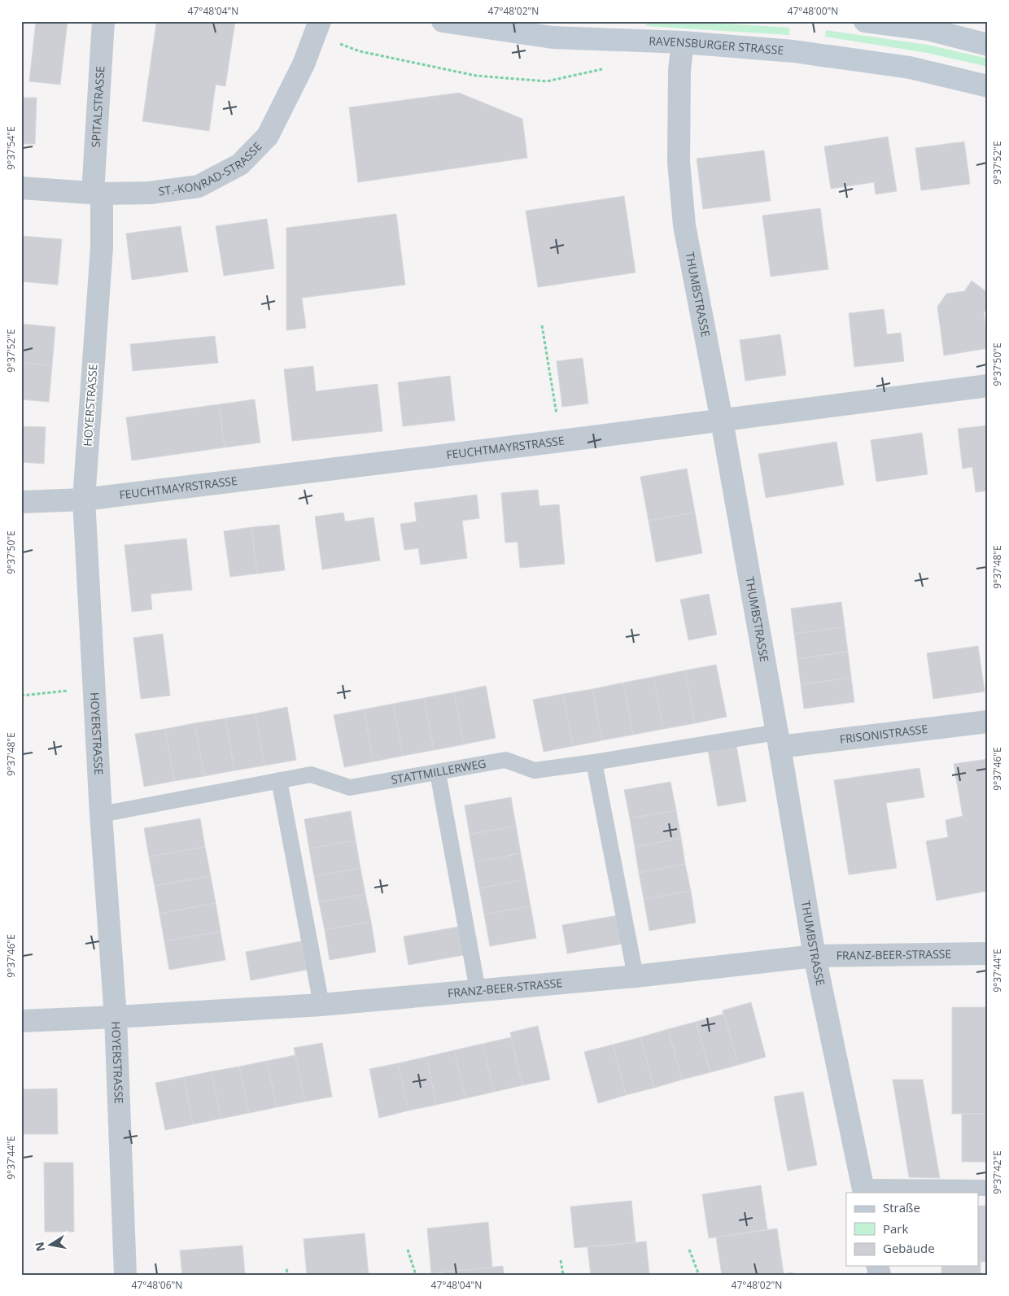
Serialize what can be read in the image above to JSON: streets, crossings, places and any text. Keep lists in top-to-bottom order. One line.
{"streets":{"main road":["RAVENSBURGER STRASSE"],"street":["SPITALSTRASSE","ST.-KONRAD-STRASSE","THUMBSTRASSE","HOYERSTRASSE","FEUCHTMAYRSTRASSE","FRISONISTRASSE","FRANZ-BEER-STRASSE"],"lane":["STATTMILLERWEG"]},"crossings":[["RAVENSBURGER STRASSE","THUMBSTRASSE"],["SPITALSTRASSE","ST.-KONRAD-STRASSE"],["SPITALSTRASSE","HOYERSTRASSE"],["ST.-KONRAD-STRASSE","HOYERSTRASSE"],["THUMBSTRASSE","FEUCHTMAYRSTRASSE"],["THUMBSTRASSE","FRISONISTRASSE"],["THUMBSTRASSE","STATTMILLERWEG"],["THUMBSTRASSE","FRANZ-BEER-STRASSE"],["HOYERSTRASSE","FEUCHTMAYRSTRASSE"],["HOYERSTRASSE","STATTMILLERWEG"],["HOYERSTRASSE","FRANZ-BEER-STRASSE"],["FRISONISTRASSE","STATTMILLERWEG"]],"legend":["Straße","Park","Gebäude"],"north":"left","coordinates":["47°48'04\"N","47°48'02\"N","47°48'00\"N","9°37'54\"E","9°37'52\"E","9°37'50\"E","9°37'48\"E","9°37'46\"E","9°37'44\"E","9°37'42\"E","47°48'06\"N"]}
